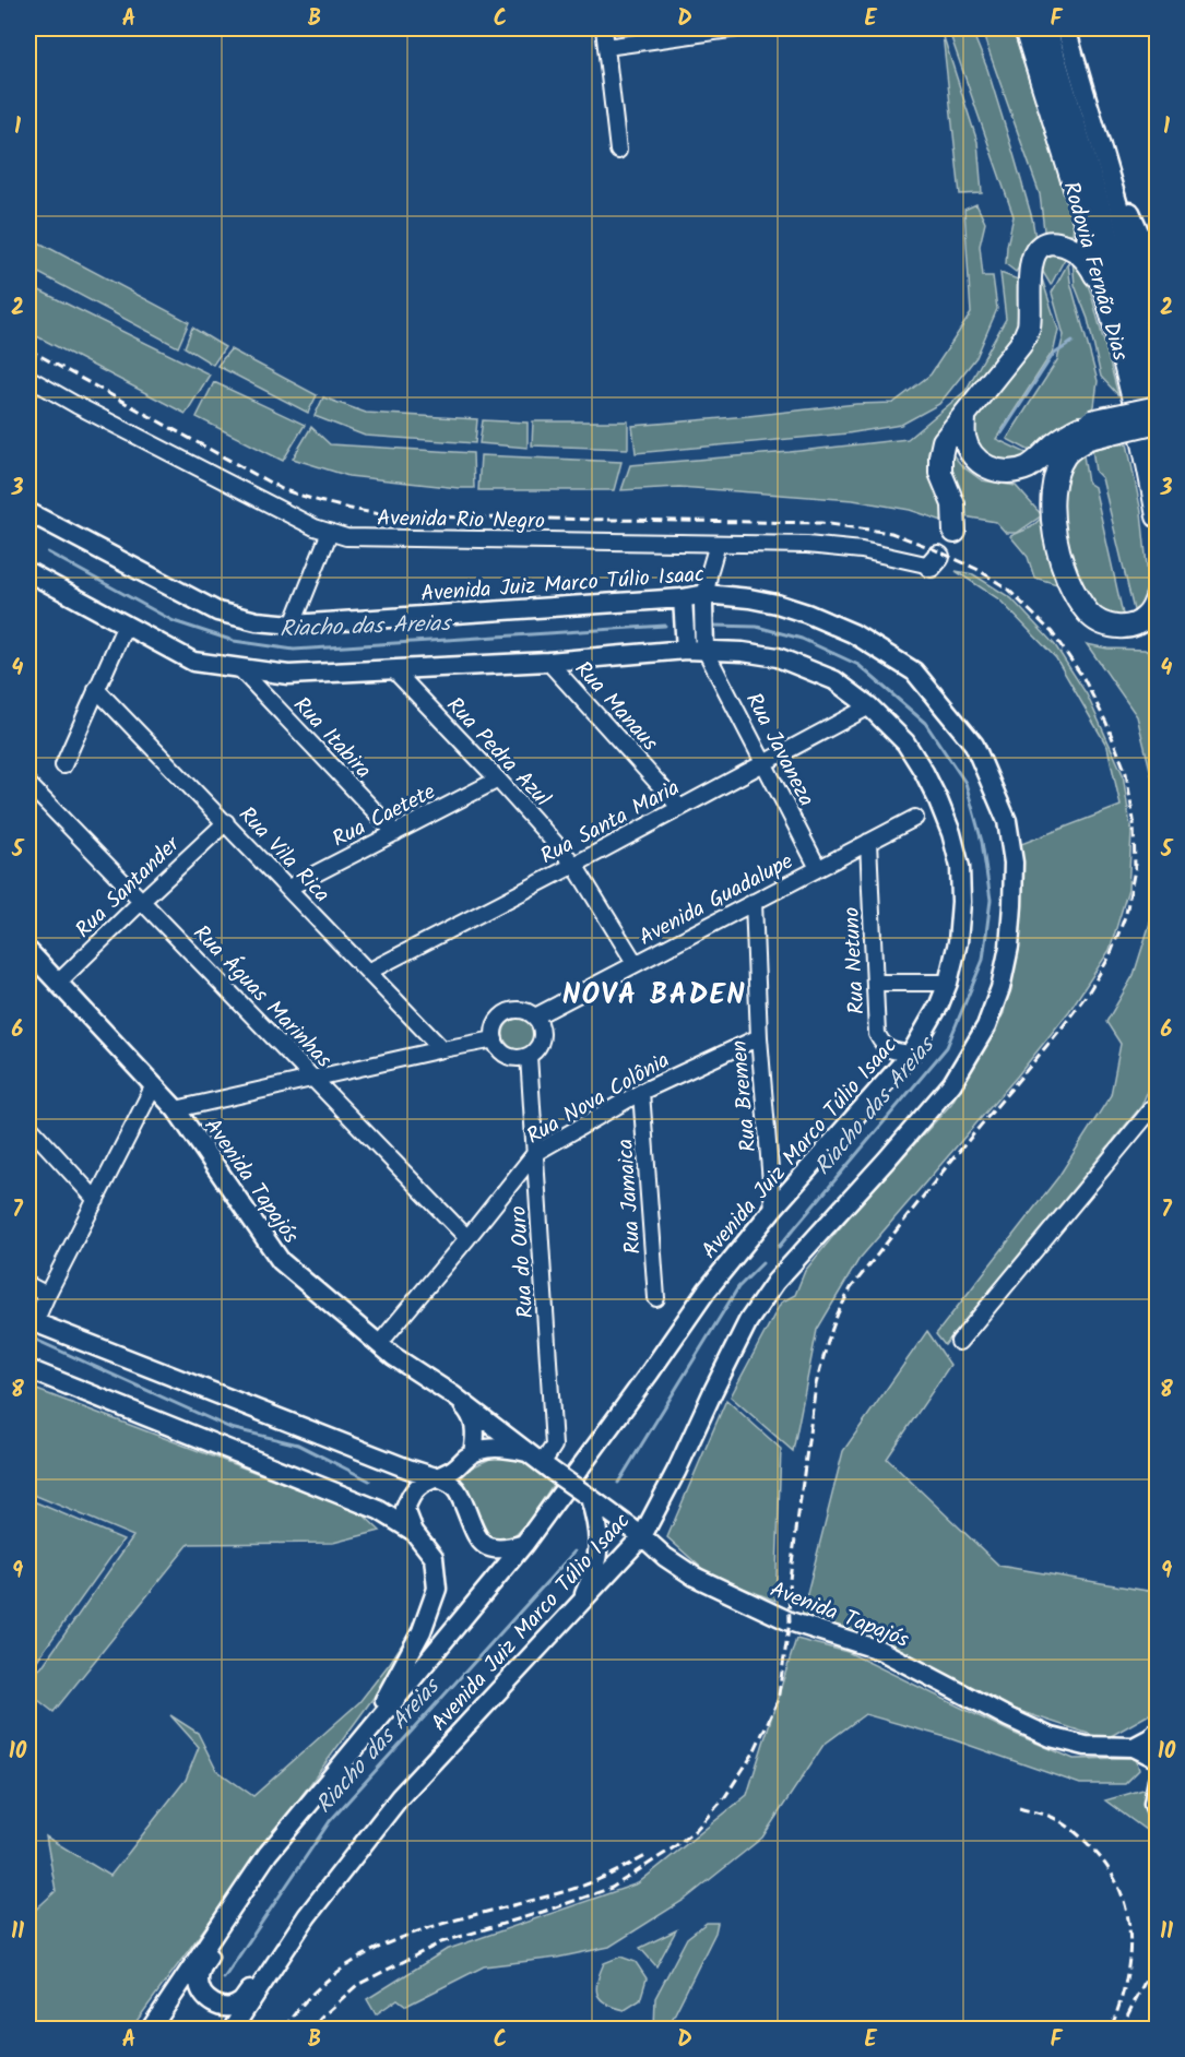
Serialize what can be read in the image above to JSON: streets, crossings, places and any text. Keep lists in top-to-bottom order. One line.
{"streets":{"highway":["Rodovia Fernão Dias"],"main road":["Avenida Juiz Marco Túlio Isaac","Avenida Tapajós"],"street":["Avenida Rio Negro","Rua Manaus","Rua Itabira","Rua Javaneza","Rua Pedra Azul","Rua Caetete","Rua Santa Maria","Rua Vila Rica","Rua Santander","Avenida Guadalupe","Rua Netuno","Rua Águas Marinhas","Rua Bremen","Rua Nova Colônia","Rua Jamaica","Rua do Ouro"]},"crossings":[["Avenida Juiz Marco Túlio Isaac","Rua Manaus"],["Avenida Juiz Marco Túlio Isaac","Rua Itabira"],["Avenida Juiz Marco Túlio Isaac","Rua Javaneza"],["Avenida Juiz Marco Túlio Isaac","Rua Pedra Azul"],["Avenida Juiz Marco Túlio Isaac","Rua Santa Maria"],["Avenida Juiz Marco Túlio Isaac","Rua Netuno"],["Avenida Juiz Marco Túlio Isaac","Rua Bremen"],["Avenida Juiz Marco Túlio Isaac","Avenida Tapajós"],["Rua Manaus","Rua Santa Maria"],["Rua Itabira","Rua Caetete"],["Rua Javaneza","Rua Santa Maria"],["Rua Javaneza","Avenida Guadalupe"],["Rua Pedra Azul","Rua Caetete"],["Rua Pedra Azul","Rua Santa Maria"],["Rua Pedra Azul","Avenida Guadalupe"],["Rua Caetete","Rua Vila Rica"],["Rua Santa Maria","Rua Vila Rica"],["Rua Vila Rica","Rua Santander"],["Rua Santander","Rua Águas Marinhas"],["Rua Santander","Avenida Tapajós"],["Avenida Guadalupe","Rua Netuno"],["Avenida Guadalupe","Rua Bremen"],["Avenida Guadalupe","Rua do Ouro"],["Rua Águas Marinhas","Rua Nova Colônia"],["Rua Bremen","Rua Nova Colônia"],["Rua Nova Colônia","Avenida Tapajós"],["Rua Nova Colônia","Rua Jamaica"],["Rua Nova Colônia","Rua do Ouro"],["Avenida Tapajós","Rua do Ouro"]],"districts":["NOVA BADEN"],"water":["Riacho das Areias"],"grid":{"columns":["A","B","C","D","E","F"],"rows":["1","2","3","4","5","6","7","8","9","10","11"]}}
